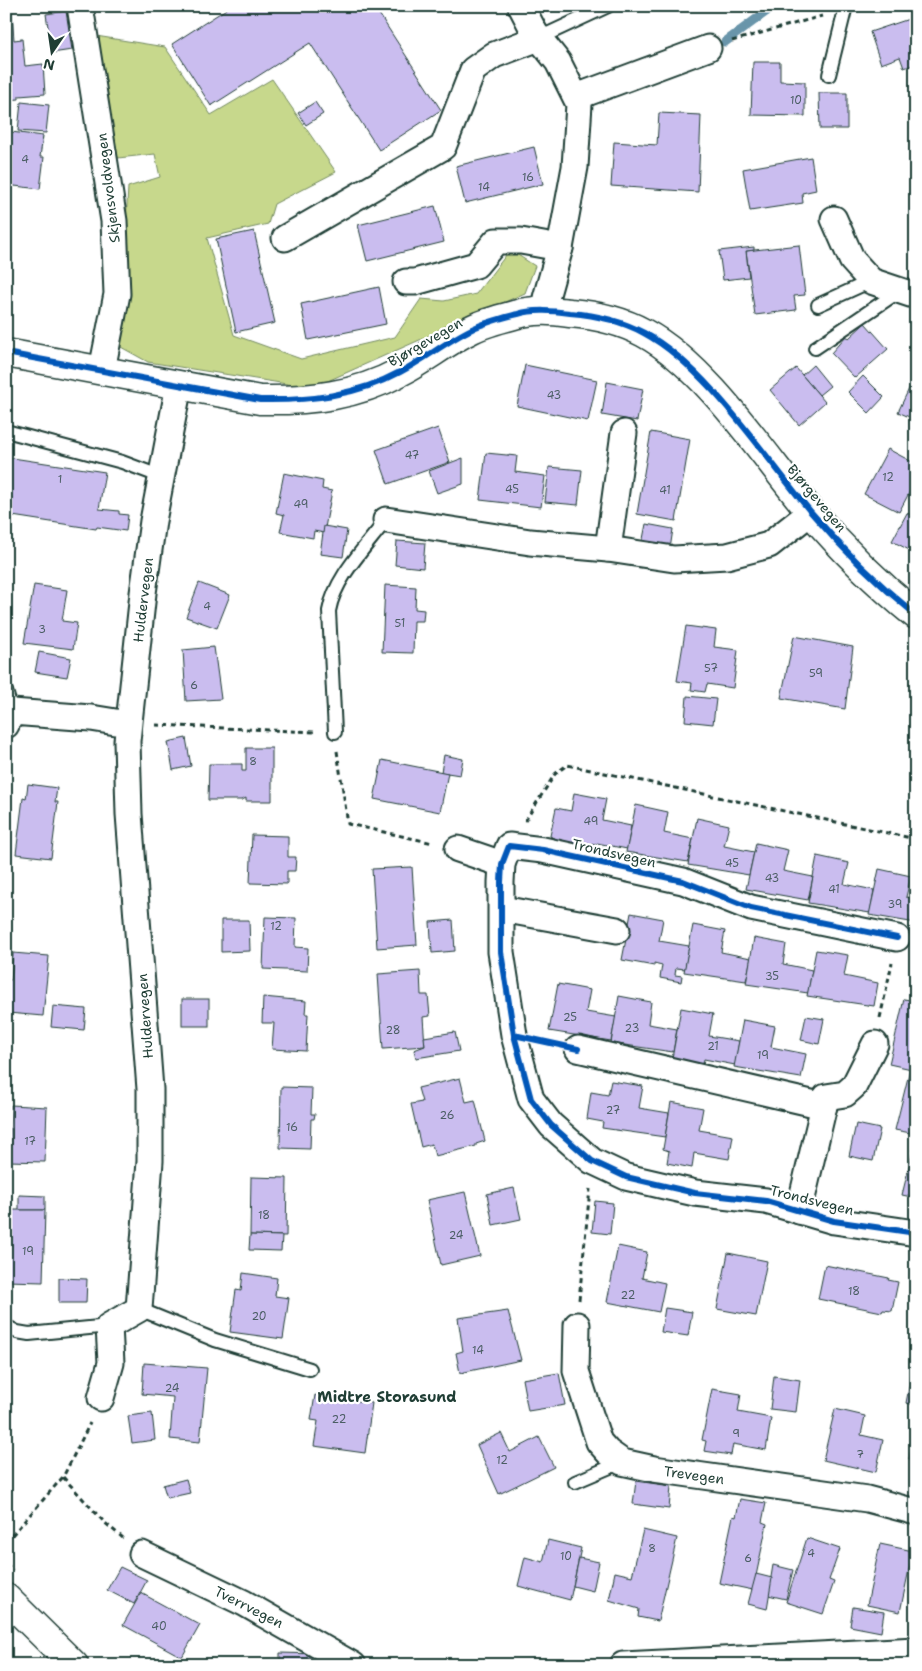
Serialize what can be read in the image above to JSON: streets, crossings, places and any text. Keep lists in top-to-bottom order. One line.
{"streets":{"street":["Skjensvoldvegen","Bjørgevegen","Huldervegen","Trondsvegen","Trevegen","Tverrvegen"]},"crossings":[["Skjensvoldvegen","Bjørgevegen"],["Bjørgevegen","Huldervegen"]],"districts":["Midtre Storasund"],"house_numbers":["10","4","16","14","43","47","12","1","45","41","49","4","51","3","57","59","6","8","49","45","43","41","39","12","35","25","23","28","21","19","27","26","16","17","18","24","19","18","22","20","14","24","22","9","7","12","8","4","10","6","40"],"north":"bottom"}
